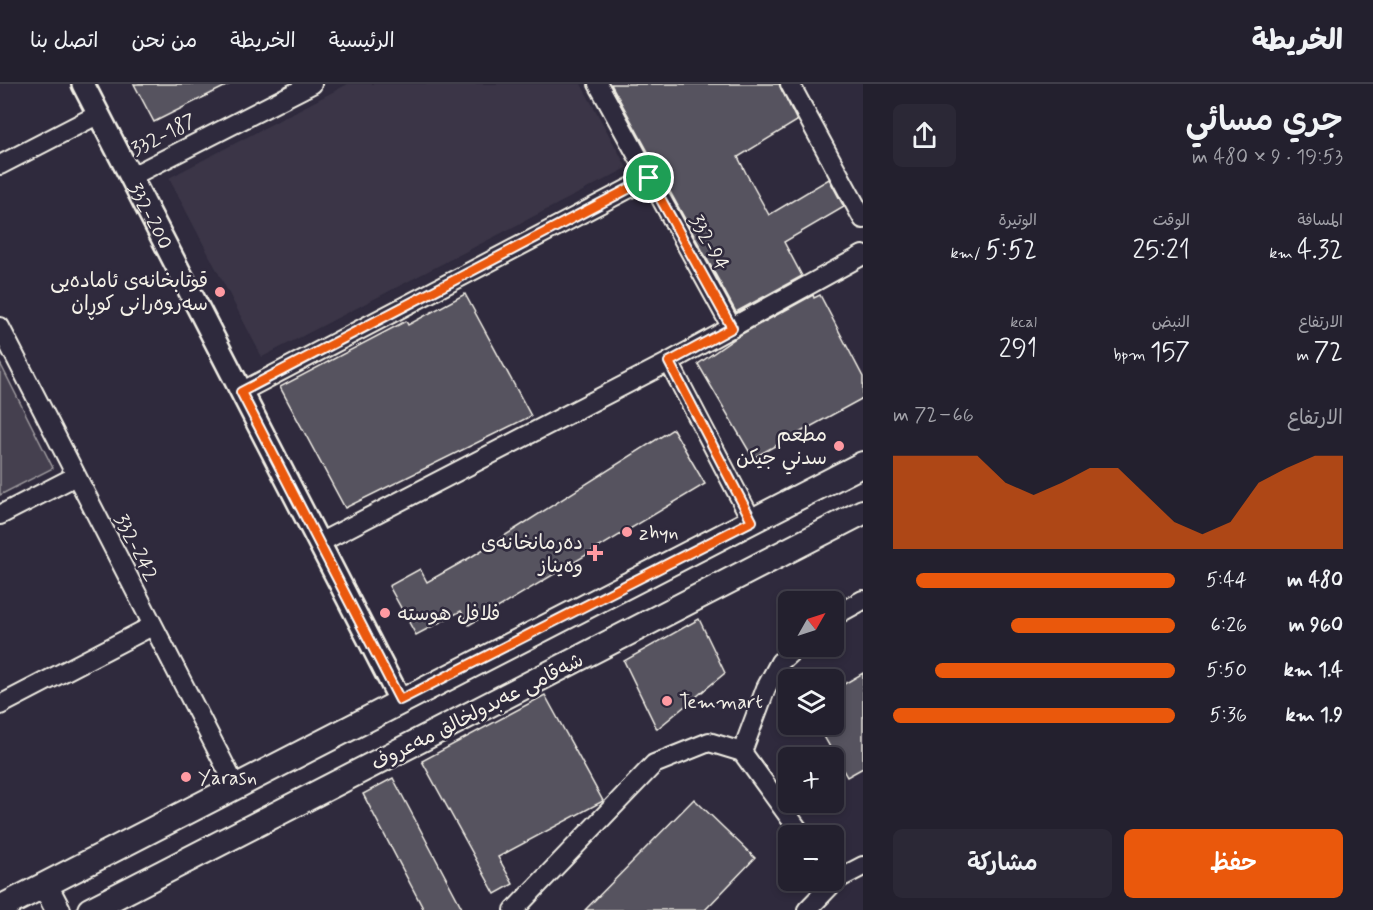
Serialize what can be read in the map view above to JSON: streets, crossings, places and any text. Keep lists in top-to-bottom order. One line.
{"streets":{"main road":["شەقامی عەبدولخالق مەعروف"],"street":["332-187","332-200","332-94","332-242"]},"crossings":[["332-187","332-200"]],"places":{"other":["قوتابخانەی ئامادەیی سەروەرانی کوڕان","مطعم سدني جيكن","zhyn","فلافل هوسته","Temmart","Yarasn"],"health":["دەرمانخانەی وەیناز"]},"north":"top right","page":{"header":"الخريطة","nav":["الرئيسية","الخريطة","من نحن","اتصل بنا"],"heading":["جري مسائي","19:53 · 9 × 480 m"],"stats":[["المسافة","4.32 km"],["الوقت","25:21"],["الوتيرة","5:52 /km"],["الارتفاع","72 m"],["النبض","157 bpm"],["kcal","291"]],"chart":["الارتفاع","66–72 m"],"list":[{"name":"480 m","note":"5:44"},{"name":"960 m","note":"6:26"},{"name":"1.4 km","note":"5:50"},{"name":"1.9 km","note":"5:36"}],"map_buttons":["+","−"],"buttons":["حفظ","مشاركة"]}}
